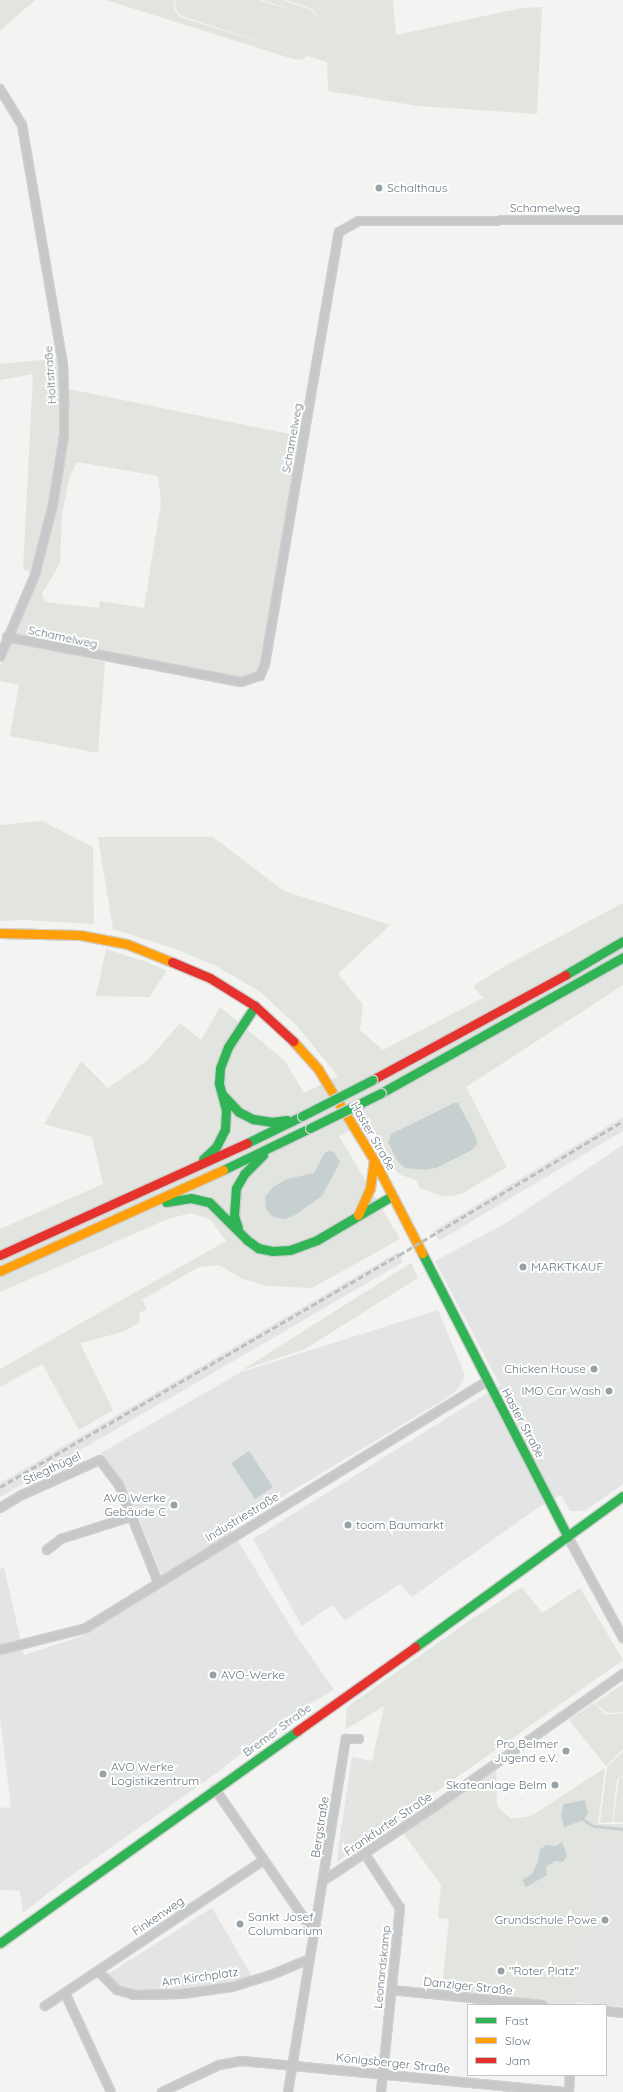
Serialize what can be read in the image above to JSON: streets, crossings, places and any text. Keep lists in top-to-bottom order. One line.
{"streets":{"main road":["Haster Straße","Bremer Straße"],"street":["Schamelweg","Holtstraße","Stiegthügel","Industriestraße","Frankfurter Straße","Bergstraße","Finkenweg","Leonardskamp","Am Kirchplatz","Danziger Straße","Königsberger Straße"]},"crossings":[["Schamelweg","Holtstraße"],["Haster Straße","Industriestraße"],["Haster Straße","Bremer Straße"],["Stiegthügel","Industriestraße"],["Frankfurter Straße","Bergstraße"],["Frankfurter Straße","Leonardskamp"],["Bergstraße","Am Kirchplatz"],["Bergstraße","Königsberger Straße"],["Finkenweg","Am Kirchplatz"],["Leonardskamp","Danziger Straße"],["Leonardskamp","Königsberger Straße"]],"places":["Schalthaus","MARKTKAUF","Chicken House","IMO Car Wash","AVO Werke Gebäude C","toom Baumarkt","AVO-Werke","Pro Belmer Jugend e.V.","AVO Werke Logistikzentrum","Skateanlage Belm","Grundschule Powe","Sankt Josef Columbarium","\"Roter Platz\""],"legend":["Fast","Slow","Jam"]}
